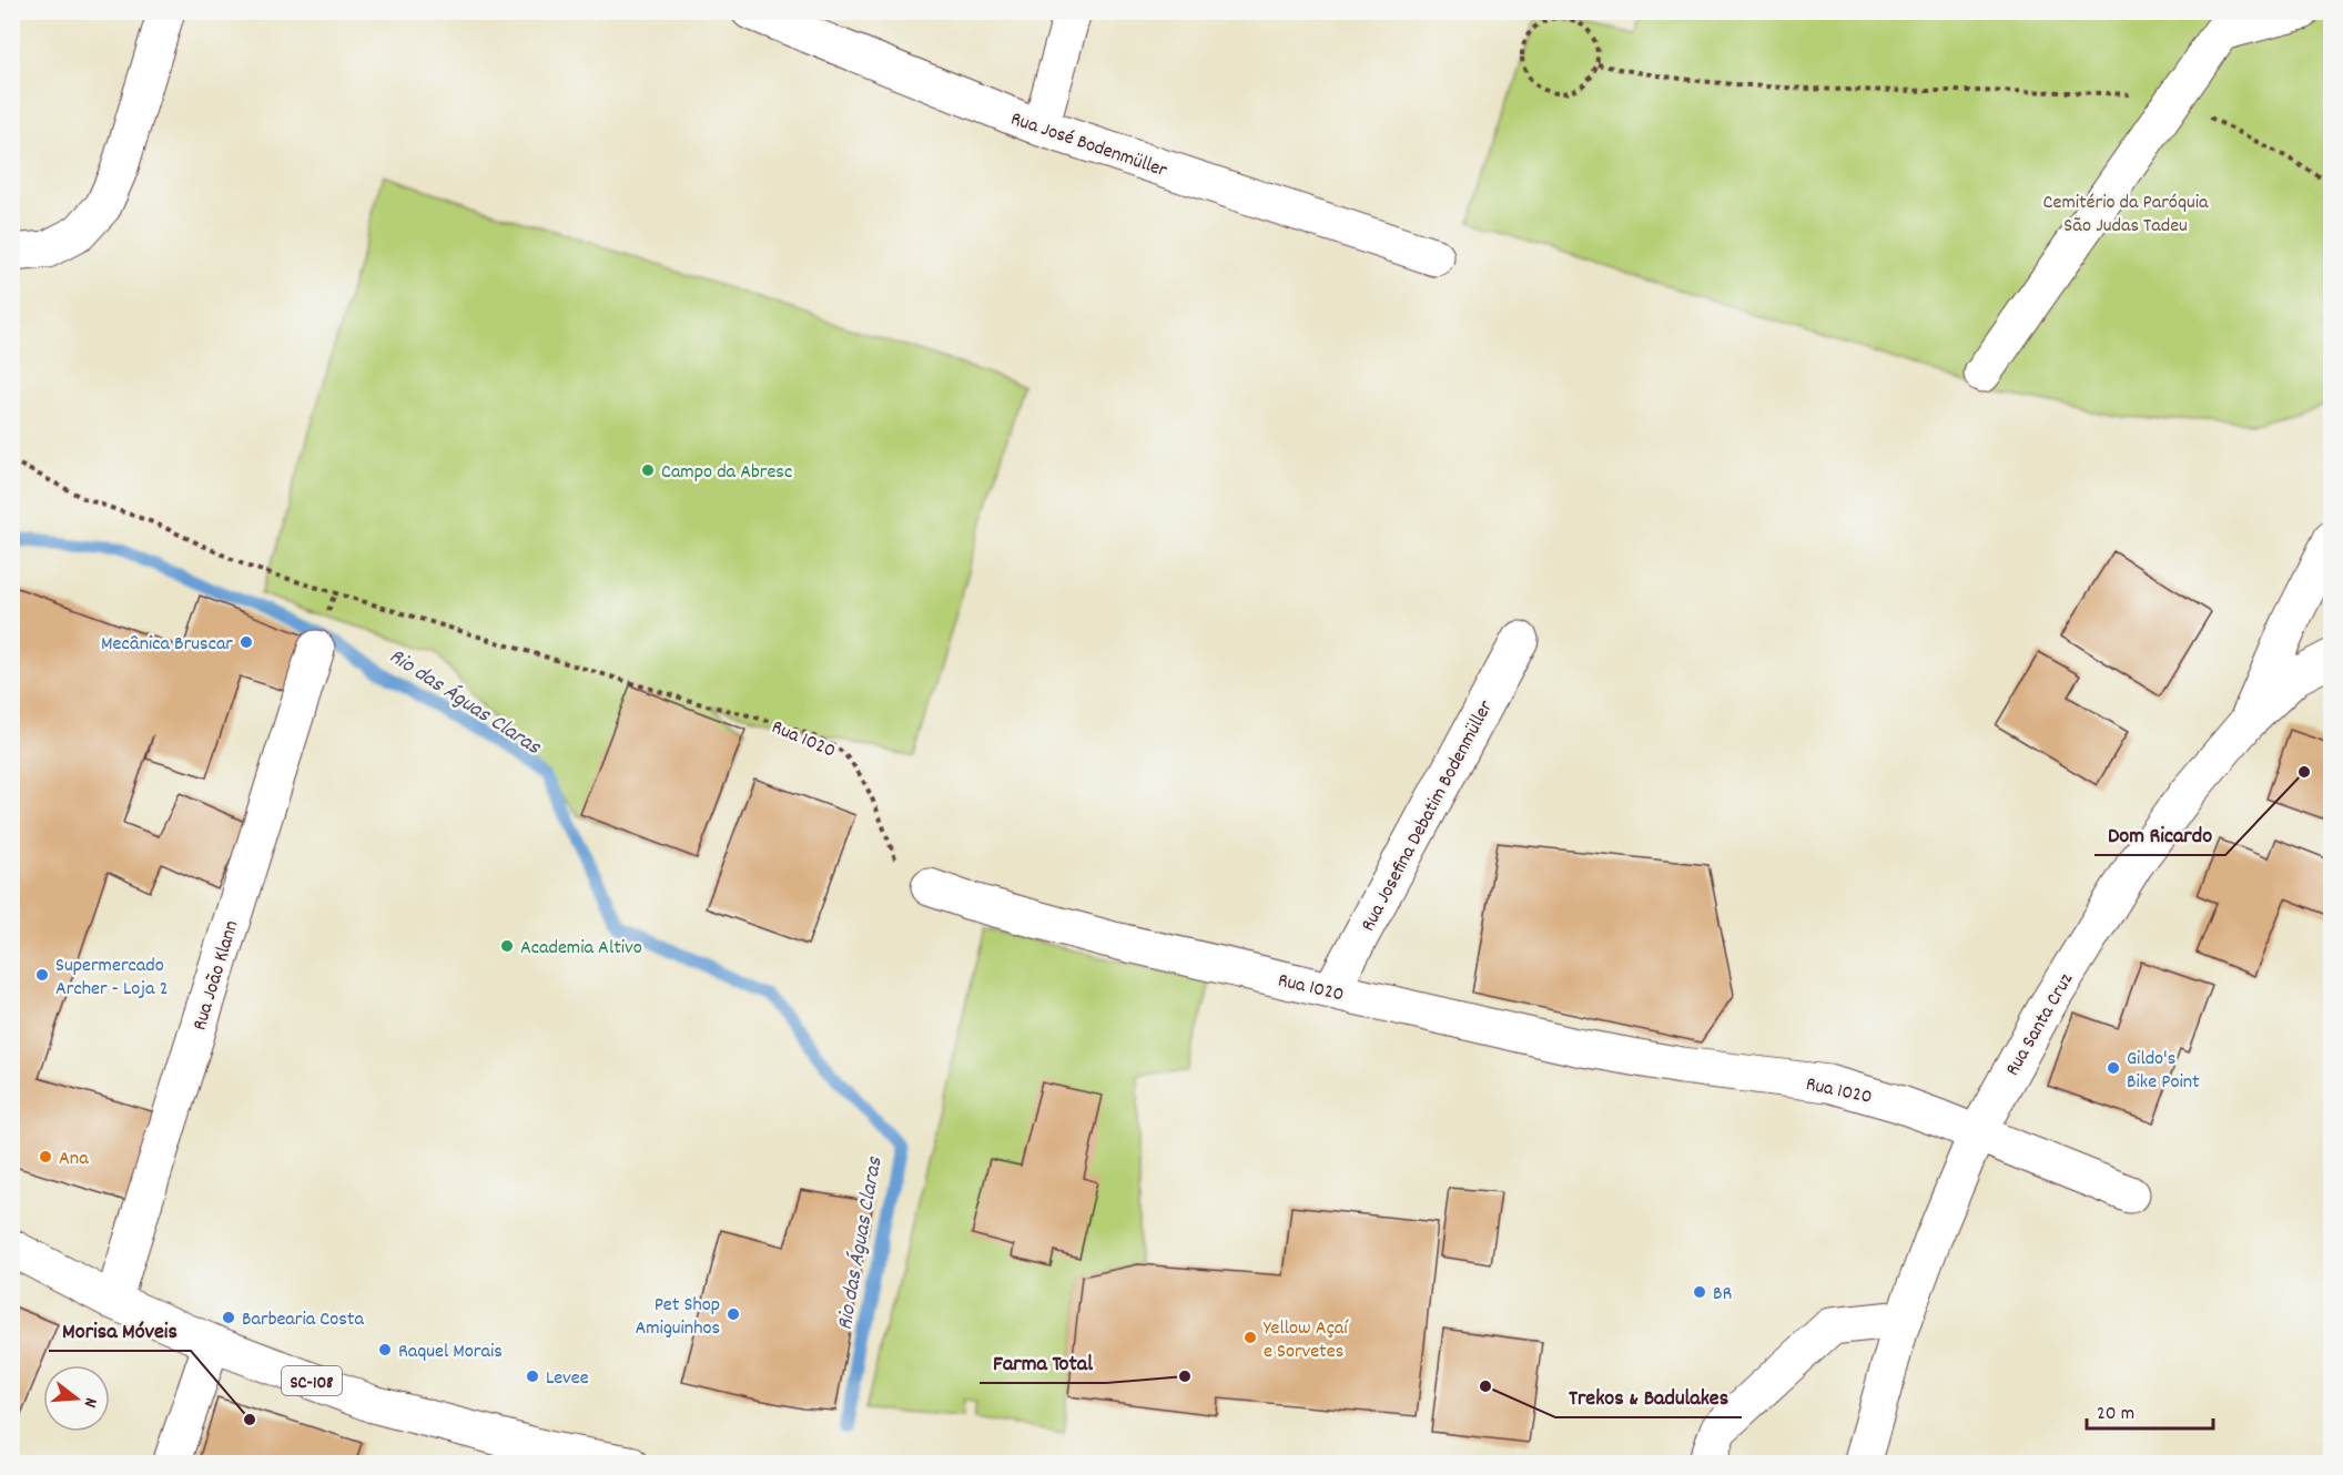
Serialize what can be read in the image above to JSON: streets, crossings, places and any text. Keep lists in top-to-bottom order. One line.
{"streets":{"street":["Rua José Bodenmüller","Rua 1020","Rua Josefina Debatim Bodenmüller","Rua João Klann","Rua Santa Cruz","SC-108"]},"crossings":[["Rua 1020","Rua Josefina Debatim Bodenmüller"],["Rua 1020","Rua Santa Cruz"],["Rua João Klann","SC-108"]],"water":["Rio das Águas Claras"],"parks":["Cemitério da Paróquia São Judas Tadeu"],"places":["Campo da Abresc","Mecânica Bruscar","Dom Ricardo","Academia Altivo","Supermercado Archer - Loja 2","Gildo's Bike Point","Ana","BR","Pet Shop Amiguinhos","Barbearia Costa","Yellow Açaí e Sorvetes","Raquel Morais","Levee","Farma Total","Trekos & Badulakes","Morisa Móveis"],"scale_bar":"20 m","north":"right"}
